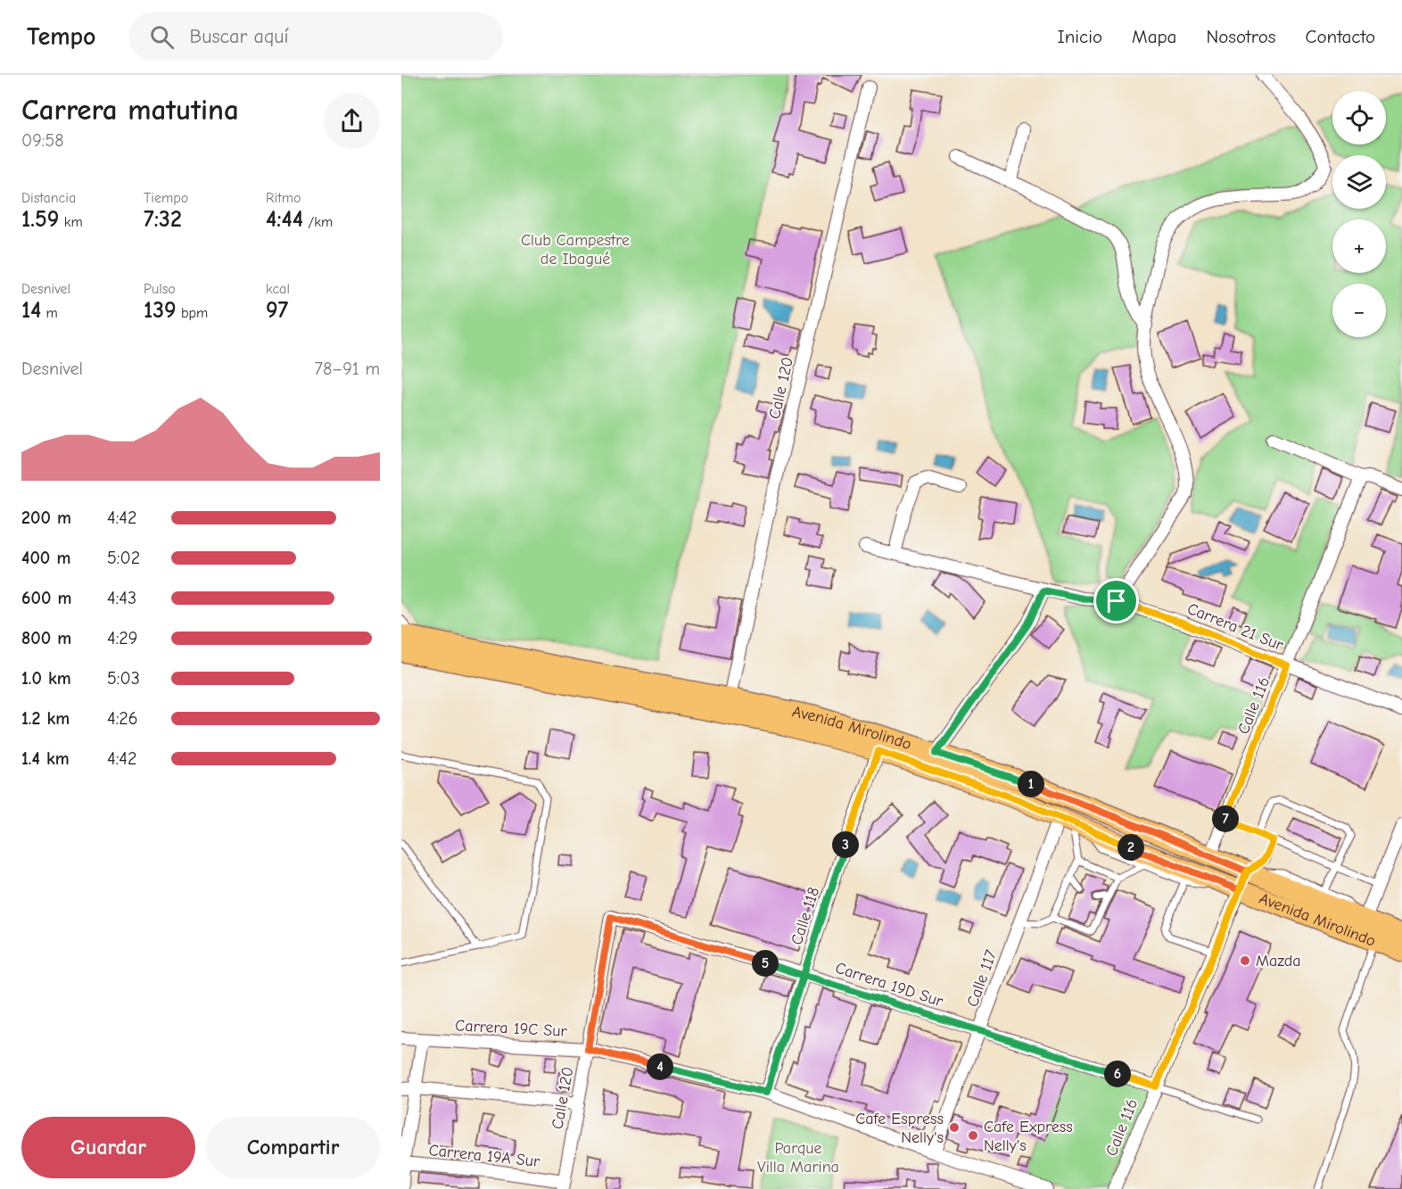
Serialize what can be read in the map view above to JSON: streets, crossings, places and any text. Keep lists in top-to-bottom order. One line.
{"streets":{"main road":["Avenida Mirolindo"],"street":["Calle 120","Carrera 21 Sur","Calle 116","Calle 118","Calle 117","Carrera 19D Sur","Carrera 19C Sur","Carrera 19A Sur"]},"crossings":[["Calle 120","Avenida Mirolindo"],["Calle 120","Carrera 19D Sur"],["Calle 120","Carrera 19C Sur"],["Calle 120","Carrera 19A Sur"],["Carrera 21 Sur","Calle 116"],["Calle 116","Avenida Mirolindo"],["Calle 116","Carrera 19D Sur"],["Avenida Mirolindo","Calle 118"],["Avenida Mirolindo","Calle 117"],["Calle 118","Carrera 19D Sur"],["Calle 118","Carrera 19C Sur"],["Calle 117","Carrera 19D Sur"],["Calle 117","Carrera 19C Sur"]],"parks":["Club Campestre de Ibagué","Parque Villa Marina"],"places":["Mazda","Cafe Espress Nelly's","Cafe Express Nelly's"],"page":{"header":"Tempo","search":"Buscar aquí","nav":["Inicio","Mapa","Nosotros","Contacto"],"heading":["Carrera matutina","09:58"],"map_buttons":["+","−"],"stats":[["Distancia","1.59 km"],["Tiempo","7:32"],["Ritmo","4:44 /km"],["Desnivel","14 m"],["Pulso","139 bpm"],["kcal","97"]],"chart":["Desnivel","78–91 m"],"list":[{"name":"200 m","note":"4:42"},{"name":"400 m","note":"5:02"},{"name":"600 m","note":"4:43"},{"name":"800 m","note":"4:29"},{"name":"1.0 km","note":"5:03"},{"name":"1.2 km","note":"4:26"},{"name":"1.4 km","note":"4:42"}],"pins":["1","7","3","2","5","4","6"],"buttons":["Guardar","Compartir"]}}
